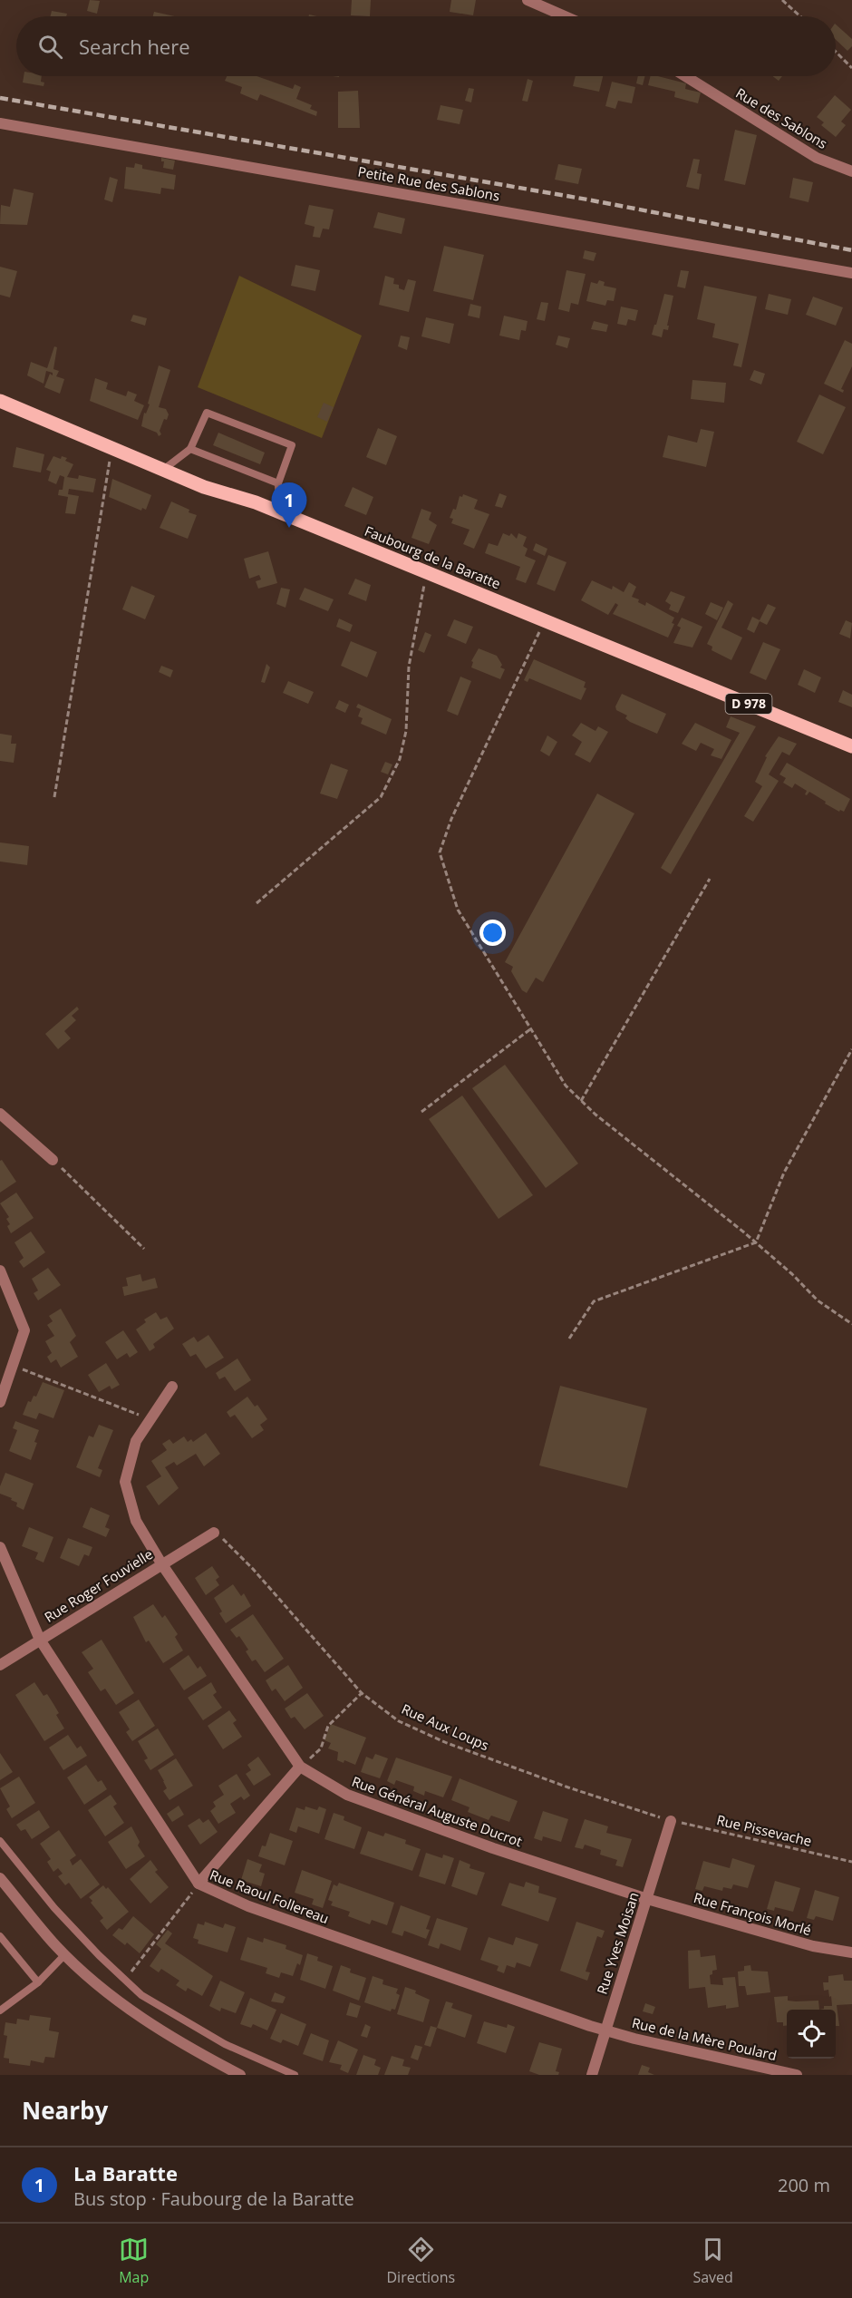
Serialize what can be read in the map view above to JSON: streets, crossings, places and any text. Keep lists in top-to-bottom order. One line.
{"streets":{"main road":["Faubourg de la Baratte","D 978"],"street":["Rue des Sablons","Petite Rue des Sablons","Rue Roger Fouvielle","Rue Général Auguste Ducrot","Rue Raoul Follereau","Rue François Morlé","Rue Yves Moisan","Rue de la Mère Poulard"],"path":["Rue Aux Loups","Rue Pissevache"]},"crossings":[["Rue Roger Fouvielle","Rue Aux Loups"],["Rue Roger Fouvielle","Rue Général Auguste Ducrot"],["Rue Roger Fouvielle","Rue Raoul Follereau"],["Rue Aux Loups","Rue Pissevache"],["Rue Aux Loups","Rue Yves Moisan"],["Rue Général Auguste Ducrot","Rue François Morlé"],["Rue Général Auguste Ducrot","Rue Yves Moisan"],["Rue Pissevache","Rue Yves Moisan"],["Rue Raoul Follereau","Rue Yves Moisan"],["Rue Raoul Follereau","Rue de la Mère Poulard"],["Rue François Morlé","Rue Yves Moisan"],["Rue Yves Moisan","Rue de la Mère Poulard"]],"page":{"search":"Search here","pins":"1","heading":"Nearby","list":[{"mark":"1","name":"La Baratte","note":"Bus stop · Faubourg de la Baratte","value":"200 m"}],"nav":["Map","Directions","Saved"]}}
